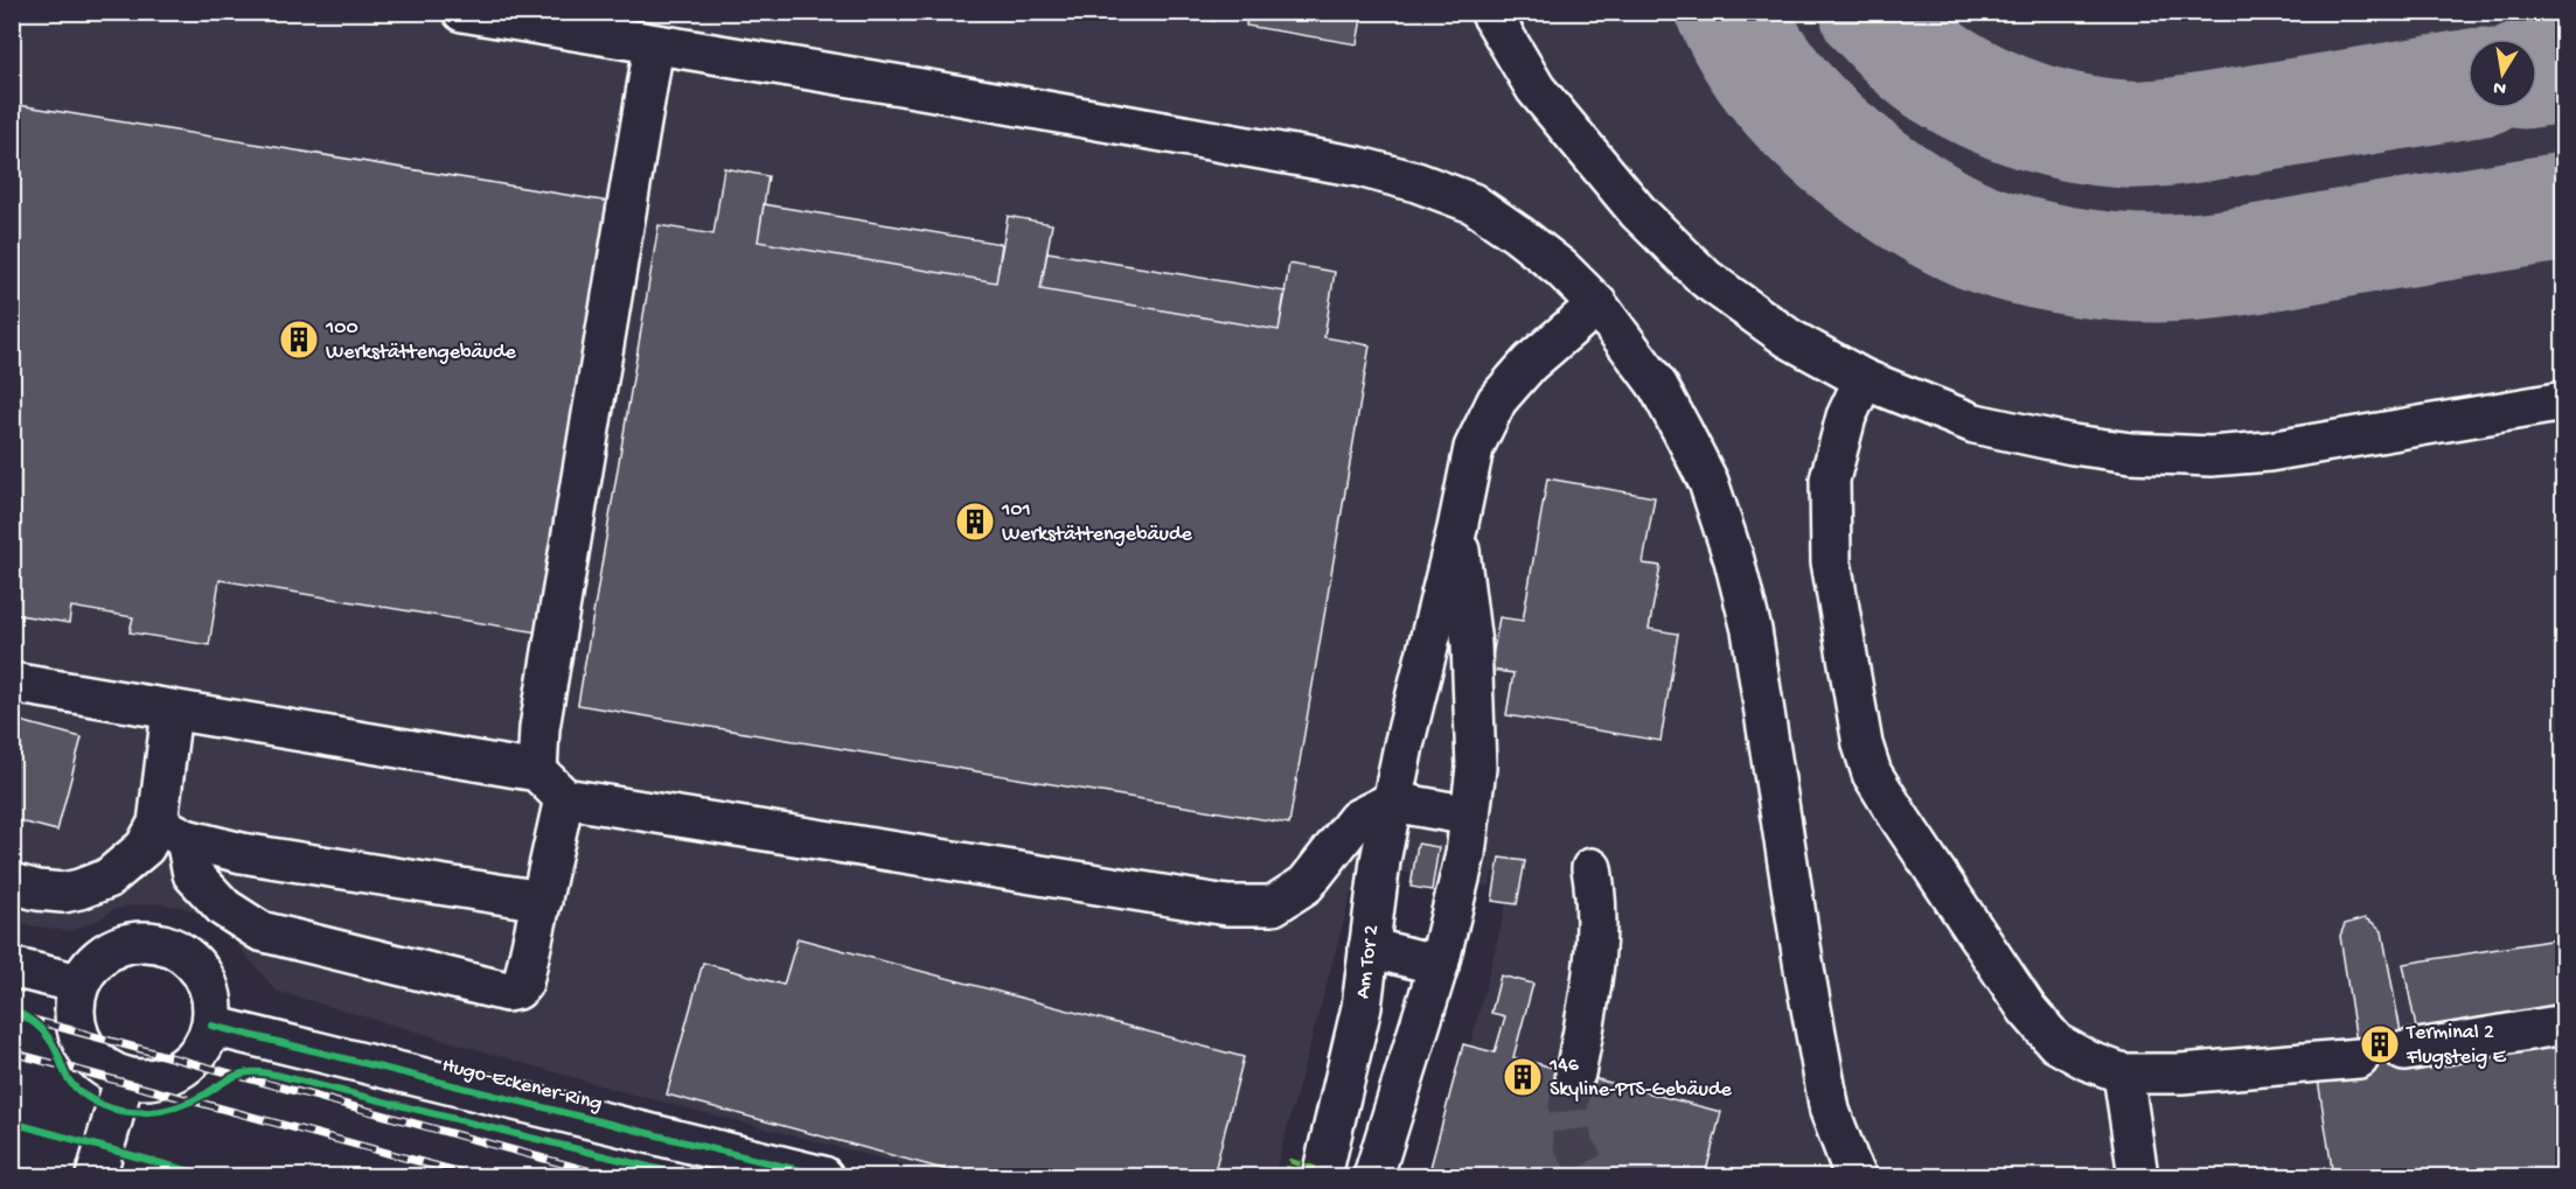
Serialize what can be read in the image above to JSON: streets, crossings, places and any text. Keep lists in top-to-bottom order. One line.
{"streets":{"street":["Am Tor 2","Hugo-Eckener-Ring"]},"places":{"building":["100 Werkstättengebäude","101 Werkstättengebäude","Terminal 2 Flugsteig E","146 Skyline-PTS-Gebäude"]},"north":"bottom"}
